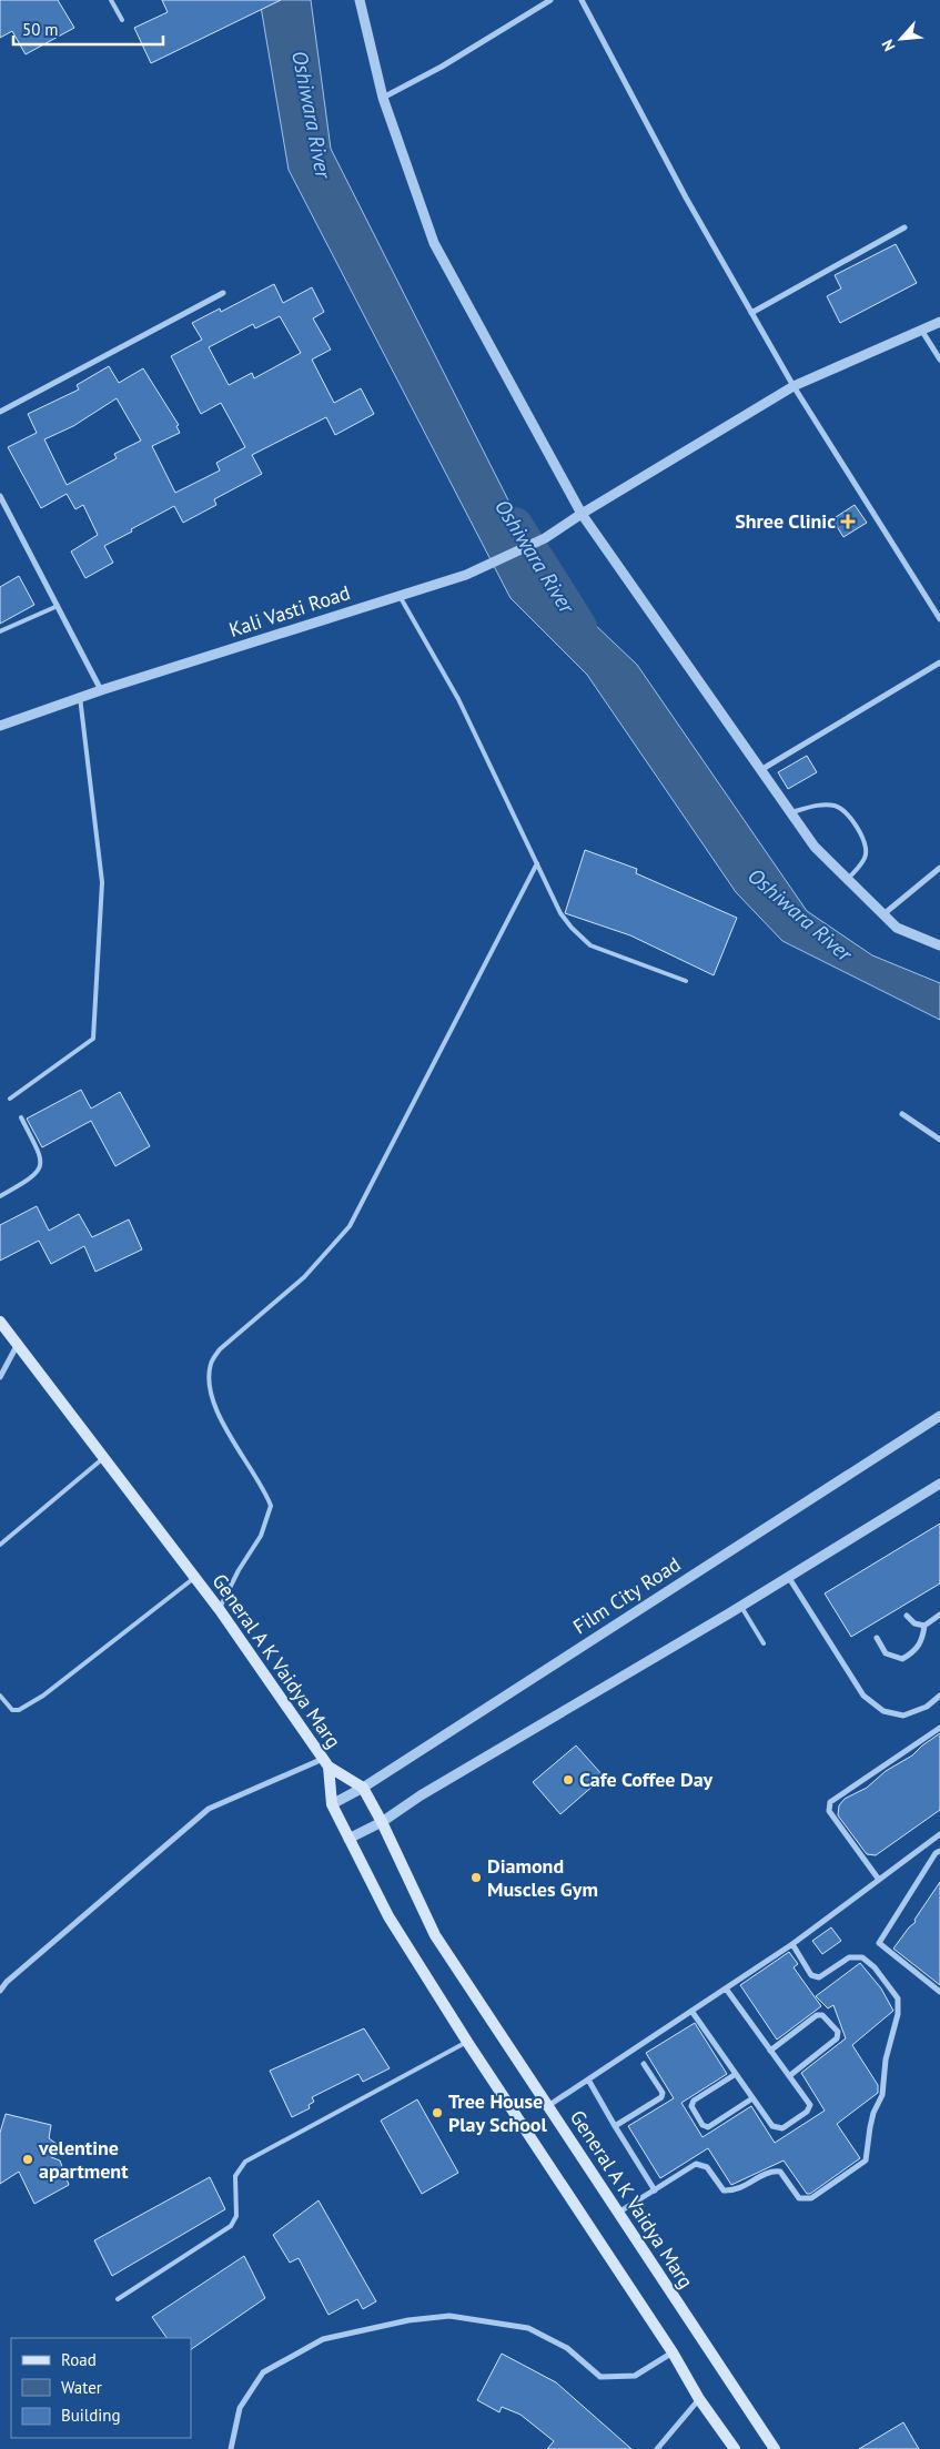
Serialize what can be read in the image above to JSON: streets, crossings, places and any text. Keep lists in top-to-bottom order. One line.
{"streets":{"main road":["General A K Vaidya Marg"],"street":["Kali Vasti Road","Film City Road"]},"crossings":[["Film City Road","General A K Vaidya Marg"]],"water":["Oshiwara River"],"places":{"health":["Shree Clinic"],"other":["Cafe Coffee Day","Diamond Muscles Gym","Tree House Play School","velentine apartment"]},"legend":["Road","Water","Building"],"scale_bar":"50 m","north":"bottom left"}
